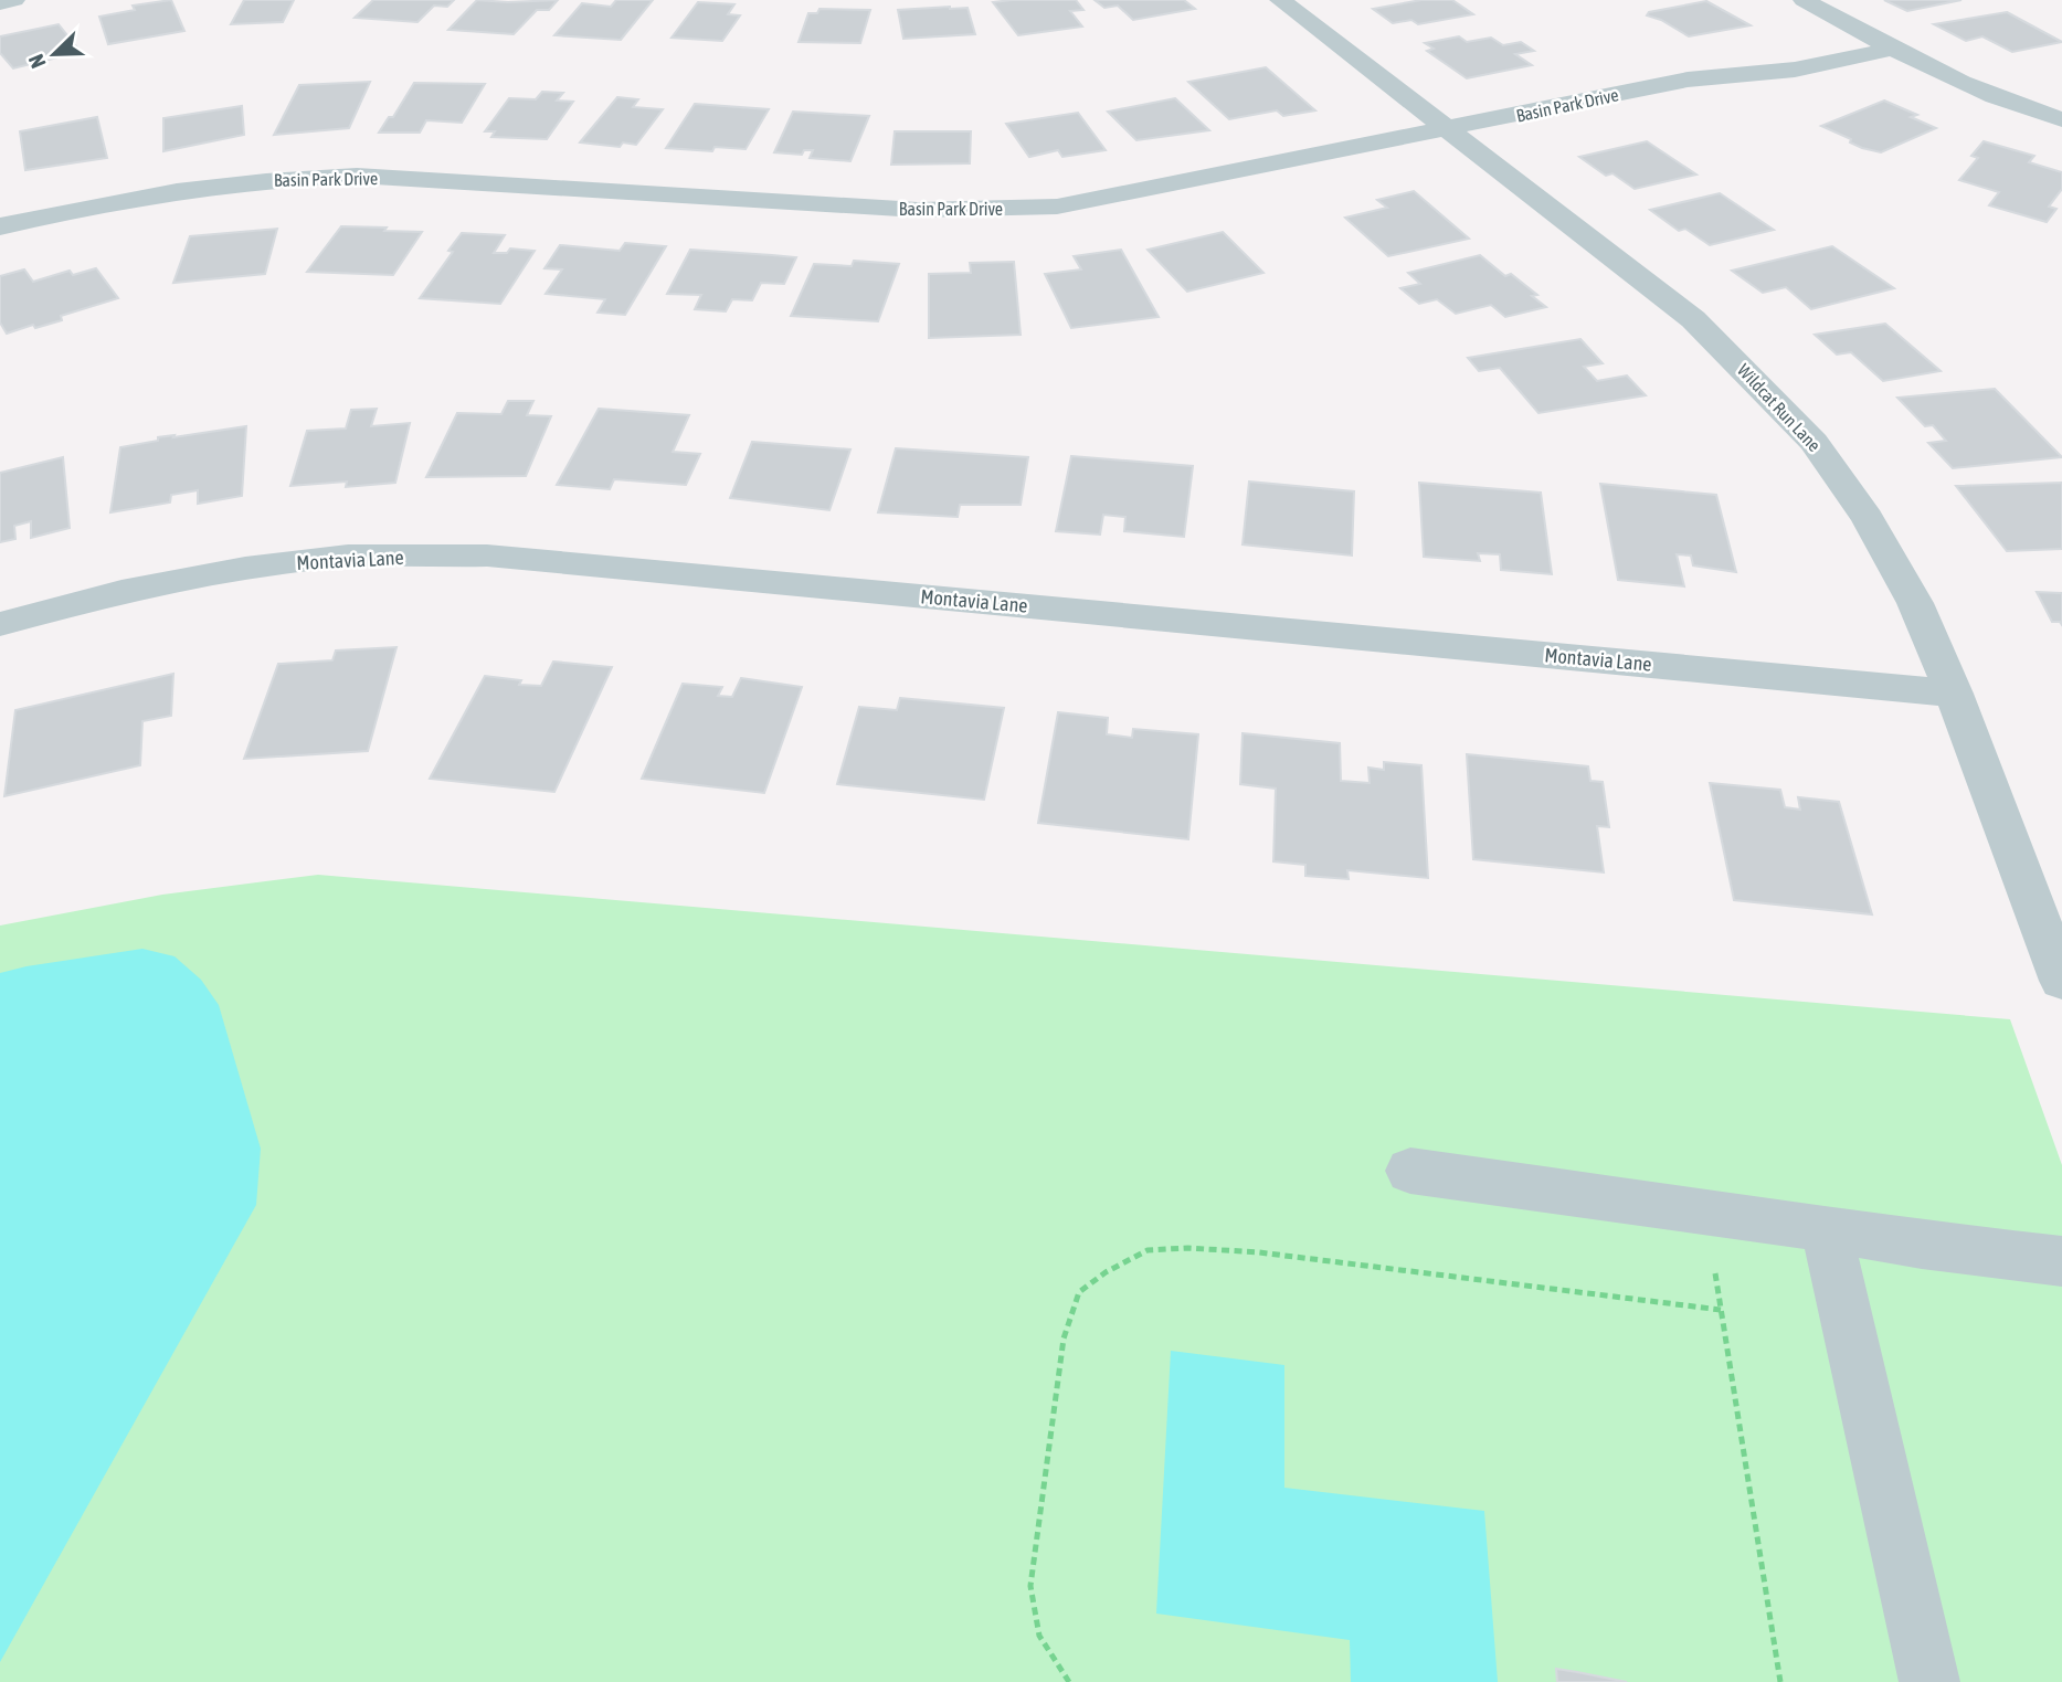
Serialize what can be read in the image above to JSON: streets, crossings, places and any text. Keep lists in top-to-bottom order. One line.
{"streets":{"street":["Basin Park Drive","Wildcat Run Lane","Montavia Lane"]},"crossings":[["Basin Park Drive","Wildcat Run Lane"],["Wildcat Run Lane","Montavia Lane"]],"north":"bottom left"}
